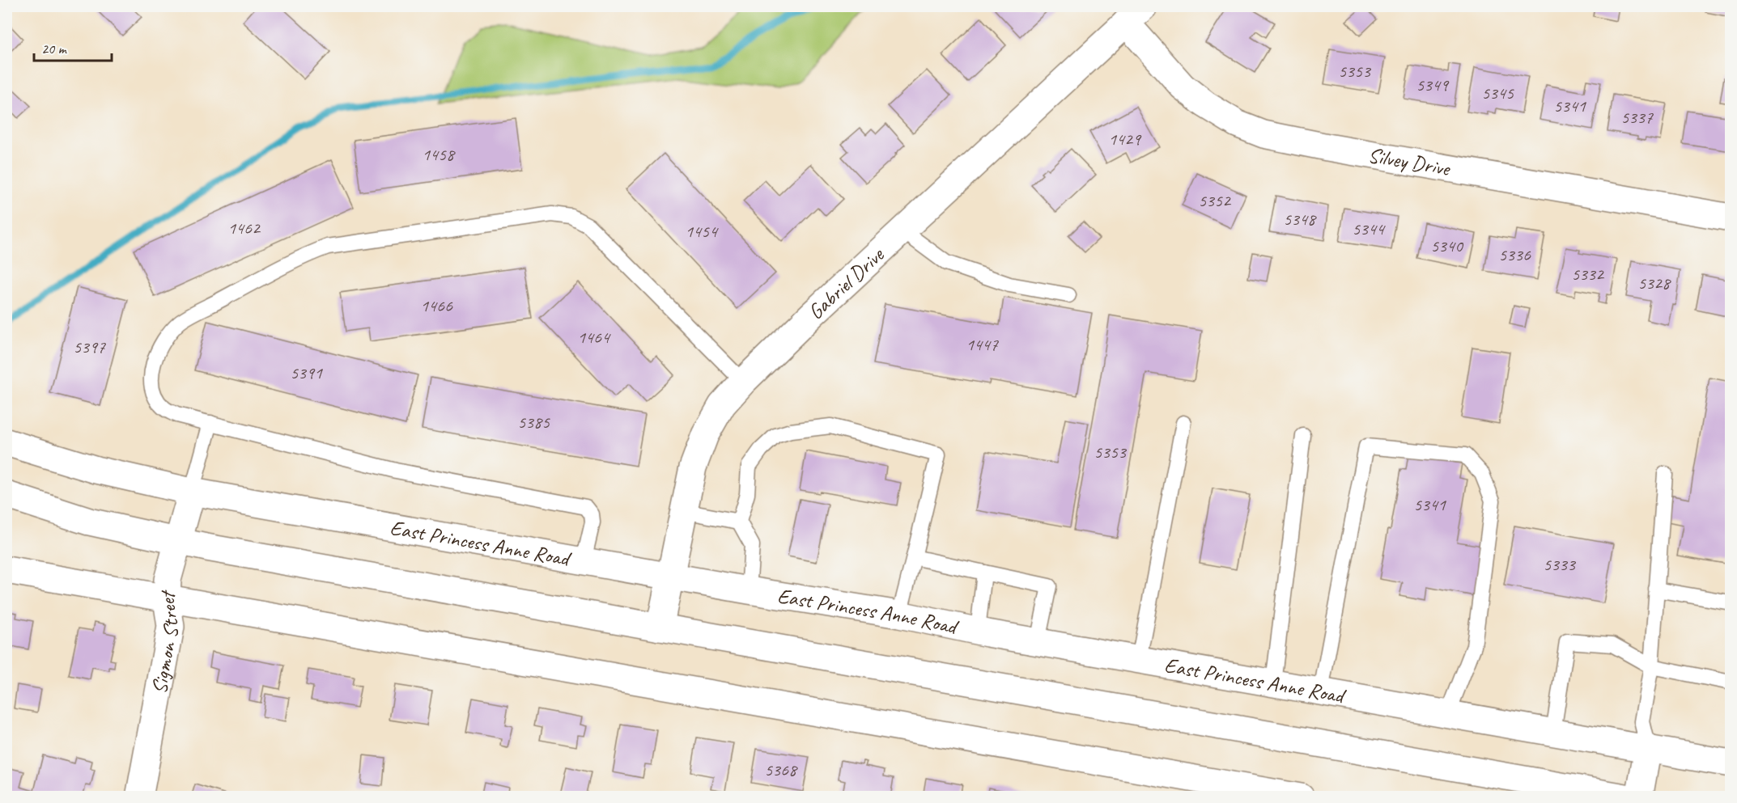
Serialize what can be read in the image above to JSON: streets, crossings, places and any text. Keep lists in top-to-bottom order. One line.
{"streets":{"main road":["Silvey Drive","Gabriel Drive","East Princess Anne Road","Sigmon Street"]},"crossings":[["Silvey Drive","Gabriel Drive"],["Gabriel Drive","East Princess Anne Road"],["East Princess Anne Road","Sigmon Street"]],"house_numbers":["5353","5349","5345","5341","5337","1429","1458","5352","5348","1462","5344","1454","5340","5336","5332","5328","1466","1464","1447","5397","5391","5385","5353","5341","5333","5368"],"scale_bar":"20 m"}
